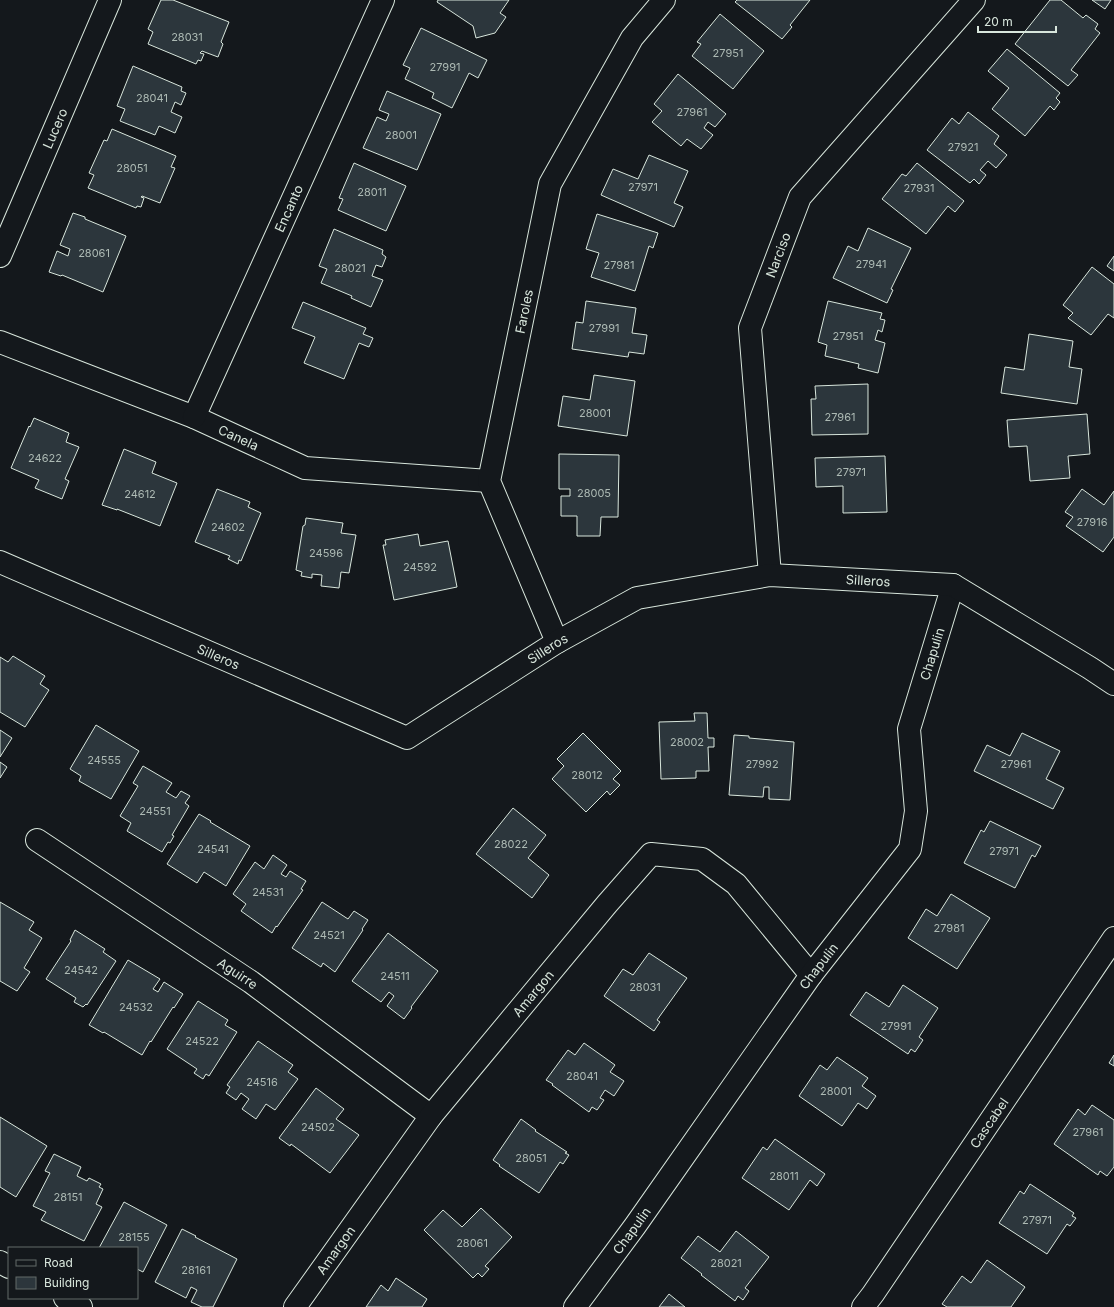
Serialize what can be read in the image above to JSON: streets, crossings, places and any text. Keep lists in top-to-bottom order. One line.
{"streets":{"street":["Lucero","Encanto","Narciso","Faroles","Canela","Silleros","Chapulin","Aguirre","Amargon","Cascabel"]},"crossings":[["Encanto","Canela"],["Narciso","Silleros"],["Faroles","Canela"],["Silleros","Chapulin"],["Chapulin","Amargon"],["Aguirre","Amargon"]],"house_numbers":["28031","27951","27991","28041","27961","28001","27921","28051","27971","27931","28011","28061","27941","27981","28021","27991","27951","28001","27961","24622","27971","28005","24612","27916","24602","24596","24592","28002","24555","27992","27961","28012","24551","28022","24541","27971","24531","27981","24521","24542","24511","28031","24532","27991","24522","28041","24516","28001","24502","27961","28051","28011","28151","27971","28155","28061","28021","28161"],"legend":["Road","Building"],"scale_bar":"20 m"}
